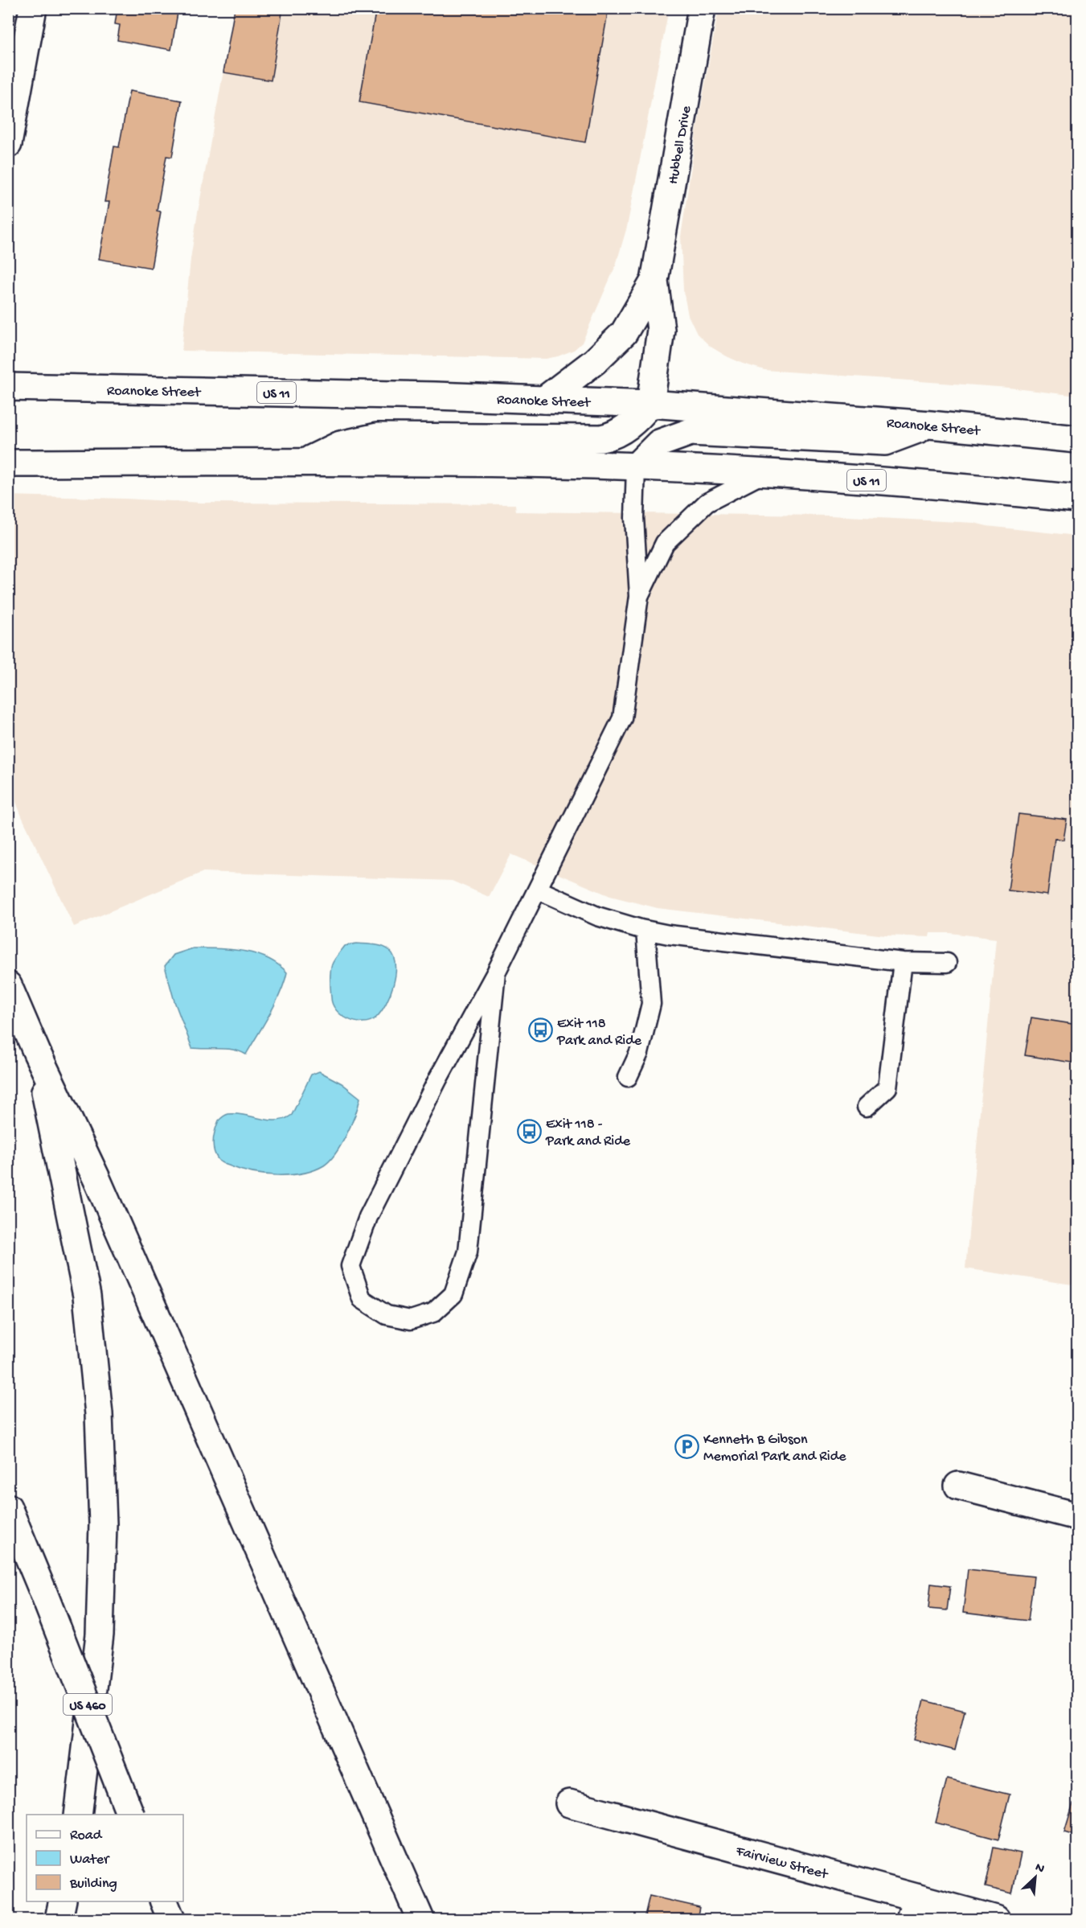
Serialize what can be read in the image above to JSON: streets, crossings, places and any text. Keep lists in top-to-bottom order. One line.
{"streets":{"main road":["Hubbell Drive","Roanoke Street","US 11","US 460","Fairview Street"]},"crossings":[["Hubbell Drive","Roanoke Street"]],"places":{"bus stop":["Exit 118 Park and Ride","Exit 118 - Park and Ride"],"parking":["Kenneth B Gibson Memorial Park and Ride"]},"legend":["Road","Water","Building"],"north":"top right"}
